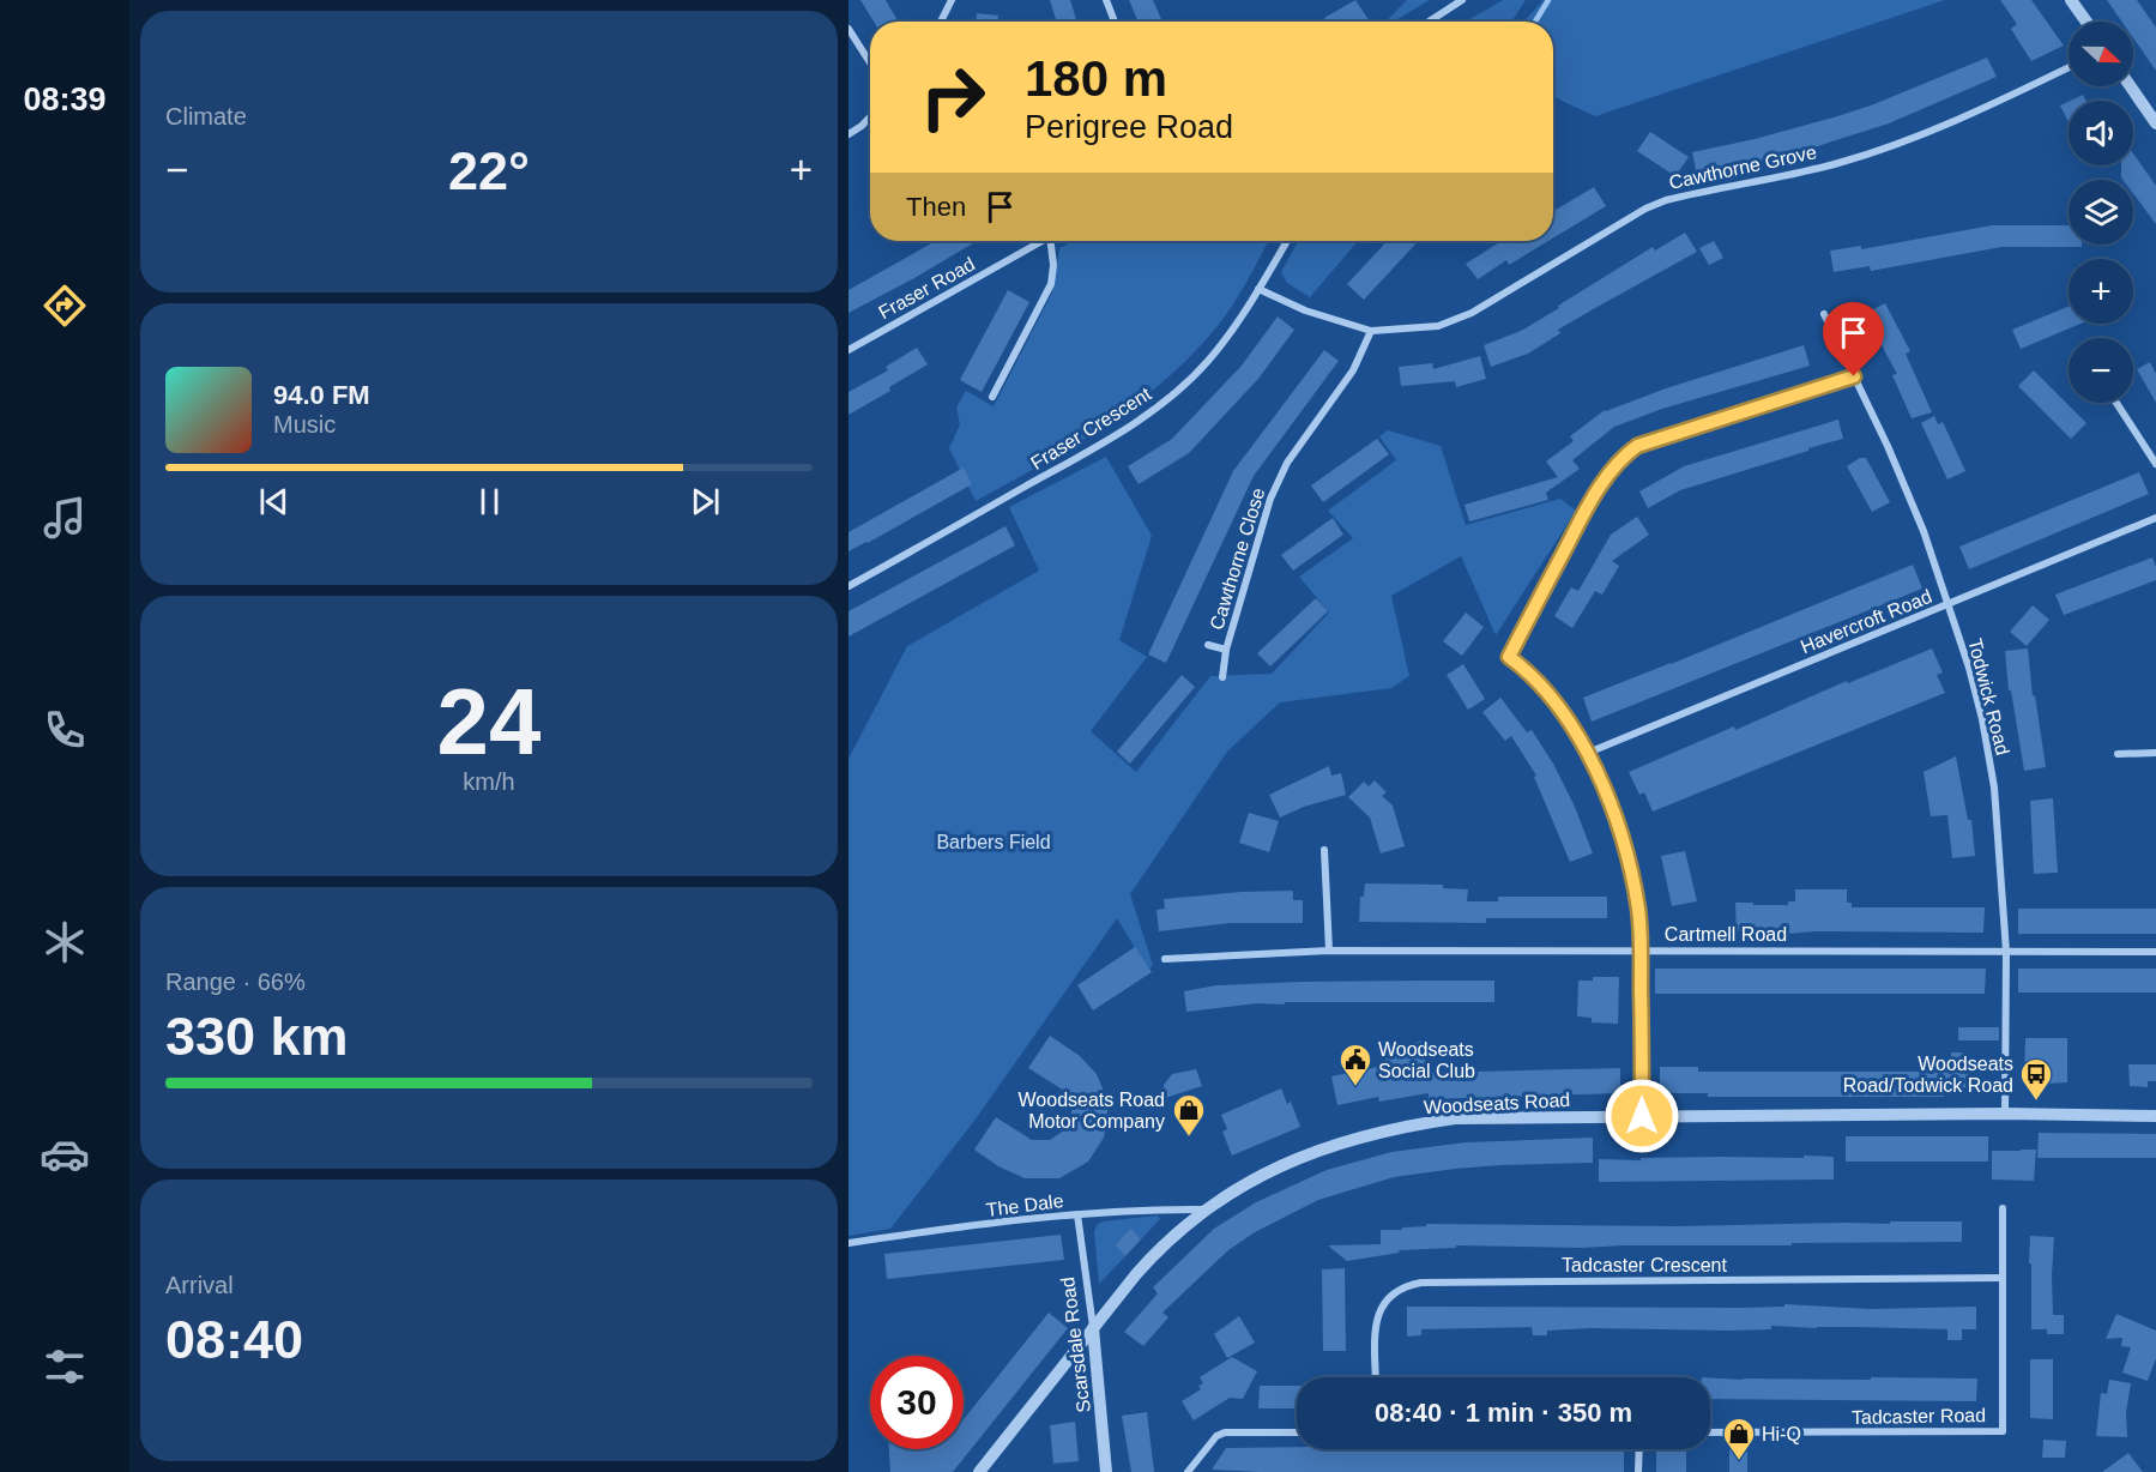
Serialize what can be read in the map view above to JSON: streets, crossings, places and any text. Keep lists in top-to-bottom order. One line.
{"streets":{"street":["Cawthorne Grove","Fraser Road","Fraser Crescent","Cawthorne Close","Havercroft Road","Todwick Road","Cartmell Road","Woodseats Road","The Dale","Tadcaster Crescent","Scarsdale Road","Tadcaster Road"]},"crossings":[["Cawthorne Grove","Fraser Crescent"],["Cawthorne Grove","Cawthorne Close"],["Havercroft Road","Todwick Road"],["Todwick Road","Cartmell Road"],["Todwick Road","Woodseats Road"],["Woodseats Road","The Dale"],["Woodseats Road","Scarsdale Road"],["The Dale","Scarsdale Road"],["Tadcaster Crescent","Tadcaster Road"]],"parks":["Barbers Field"],"places":{"public building":["Woodseats Social Club"],"bus stop":["Woodseats Road/Todwick Road"],"shop":["Woodseats Road Motor Company","Hi-Q"]},"north":"right","page":{"tabs":"08:39","tile":["Climate",["24","km/h"],["Range · 66%","330 km"],["Arrival","08:40"]],"map_buttons":["+","−"],"turn":["180 m","Perigree Road"],"heat":["−","22°","+"],"then":"Then","song":["94.0 FM","Music"],"limit":"30","trip":"08:40 · 1 min · 350 m"}}
